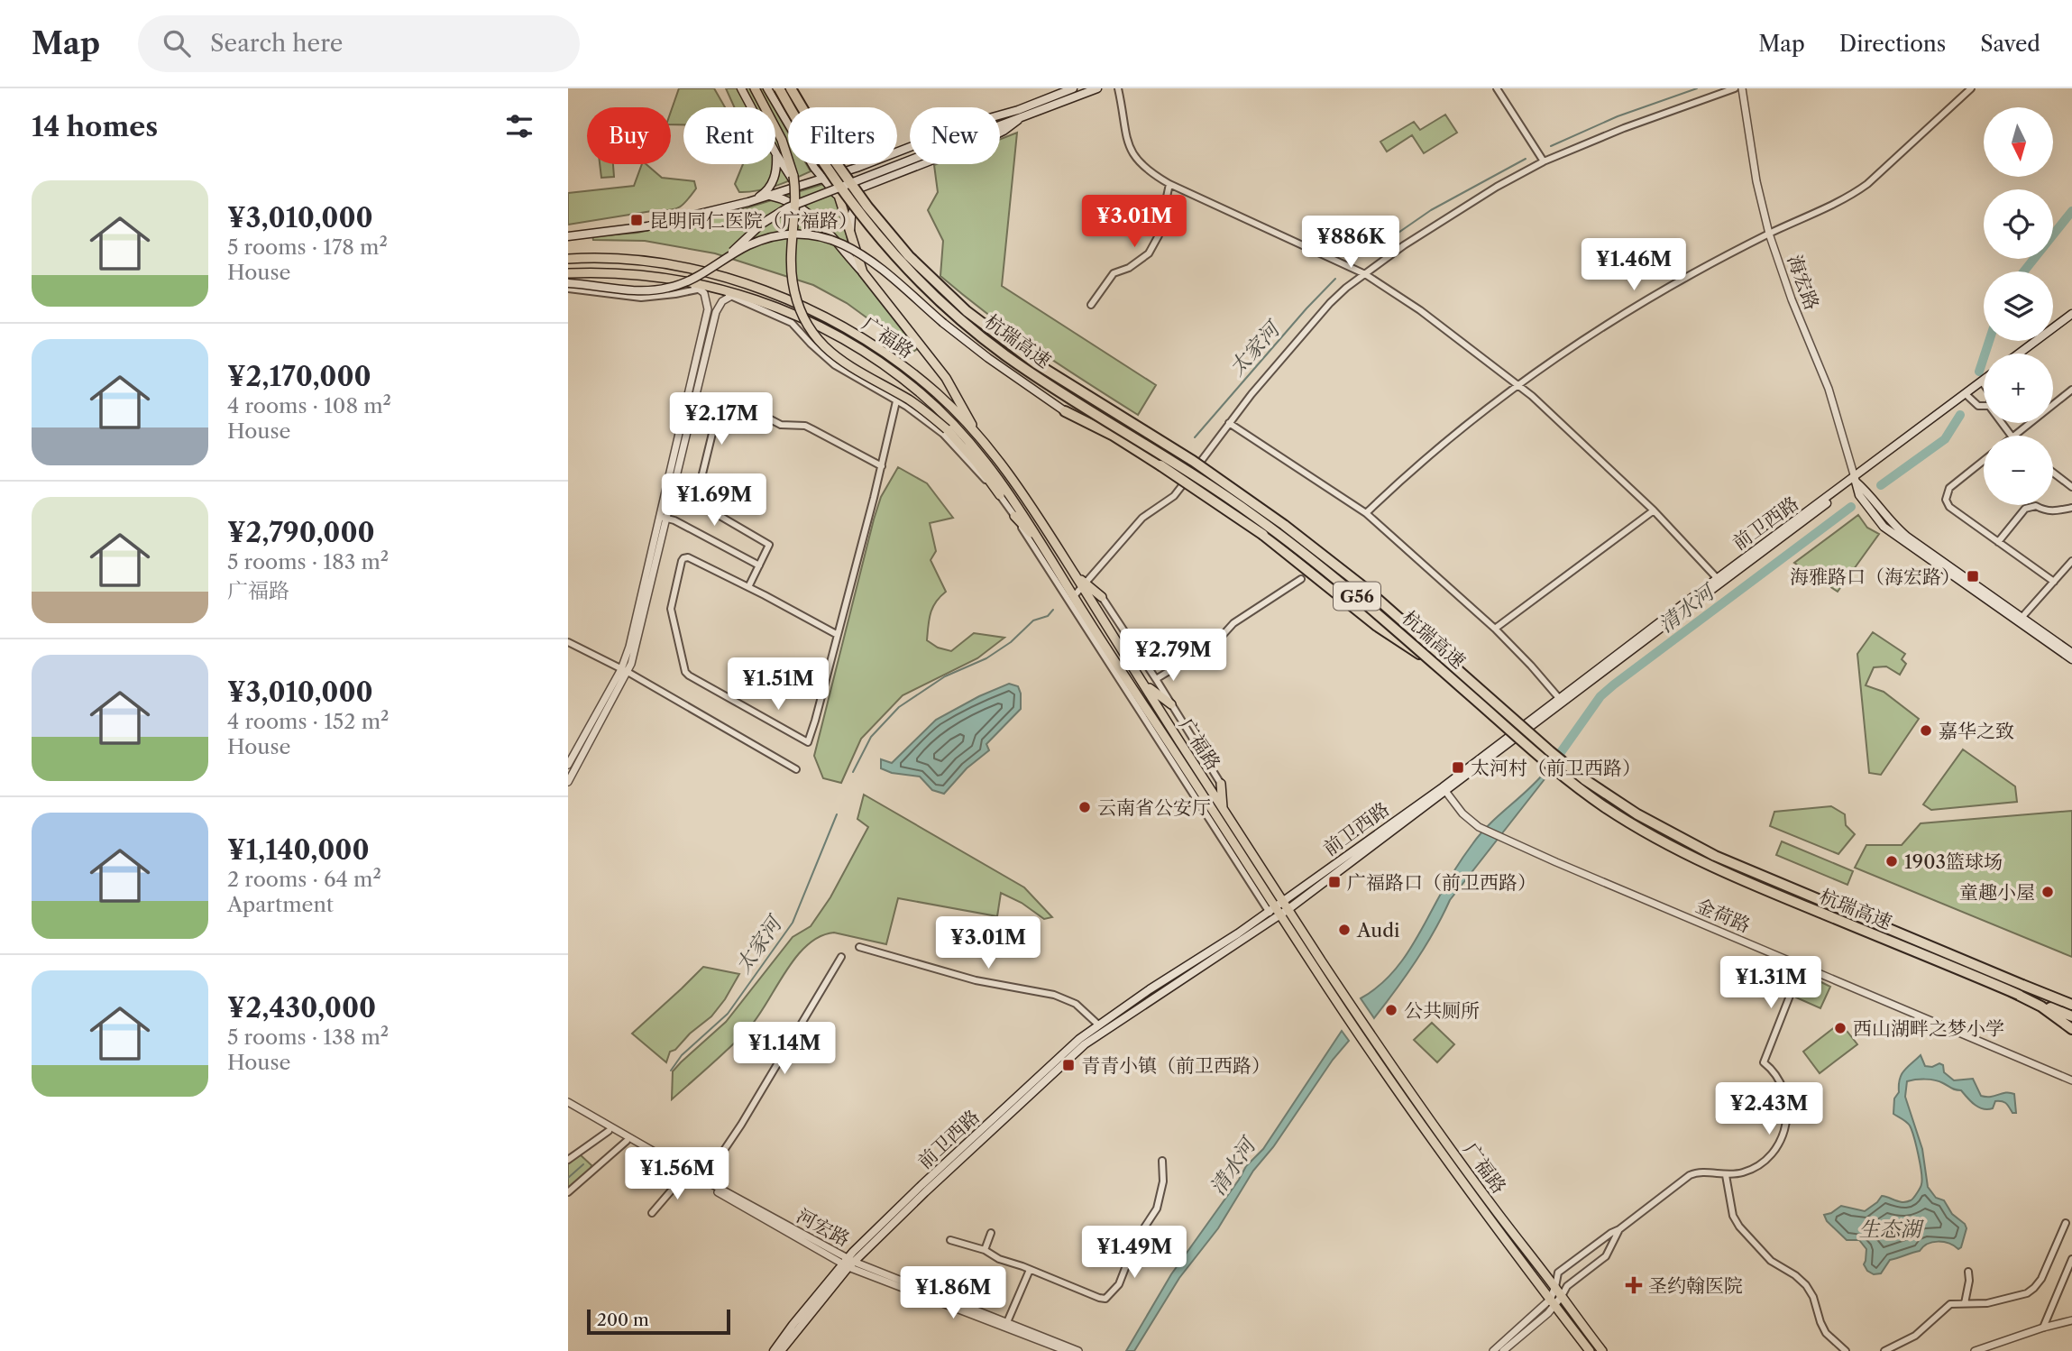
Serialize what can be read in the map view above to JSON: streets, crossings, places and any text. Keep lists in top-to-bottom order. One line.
{"streets":{"highway":["杭瑞高速","G56"],"main road":["海宏路","广福路","前卫西路"],"street":["金荷路","河宏路"]},"crossings":[["海宏路","前卫西路"],["广福路","前卫西路"],["前卫西路","金荷路"],["前卫西路","河宏路"]],"water":["太家河","清水河","生态湖"],"places":{"transit":["昆明同仁医院（广福路）","海雅路口（海宏路）","太河村（前卫西路）","广福路口（前卫西路）","青青小镇（前卫西路）"],"other":["嘉华之致","云南省公安厅","1903篮球场","童趣小屋","Audi","公共厕所","西山湖畔之梦小学"],"health":["圣约翰医院"]},"scale_bar":"200 m","north":"bottom","page":{"header":"Map","search":"Search here","nav":["Map","Directions","Saved"],"heading":"14 homes","map_buttons":["+","−"],"chip":["Buy","Rent","Filters","New"],"list":[{"name":"¥3,010,000","note":"5 rooms · 178 m² · House"},{"name":"¥2,170,000","note":"4 rooms · 108 m² · House"},{"name":"¥2,790,000","note":"5 rooms · 183 m² · 广福路"},{"name":"¥3,010,000","note":"4 rooms · 152 m² · House"},{"name":"¥1,140,000","note":"2 rooms · 64 m² · Apartment"},{"name":"¥2,430,000","note":"5 rooms · 138 m² · House"}],"price":["¥3.01M","¥886K","¥1.46M","¥2.17M","¥1.69M","¥2.79M","¥1.51M","¥3.01M","¥1.31M","¥1.14M","¥2.43M","¥1.56M","¥1.49M","¥1.86M"],"scale":"200 m"}}
